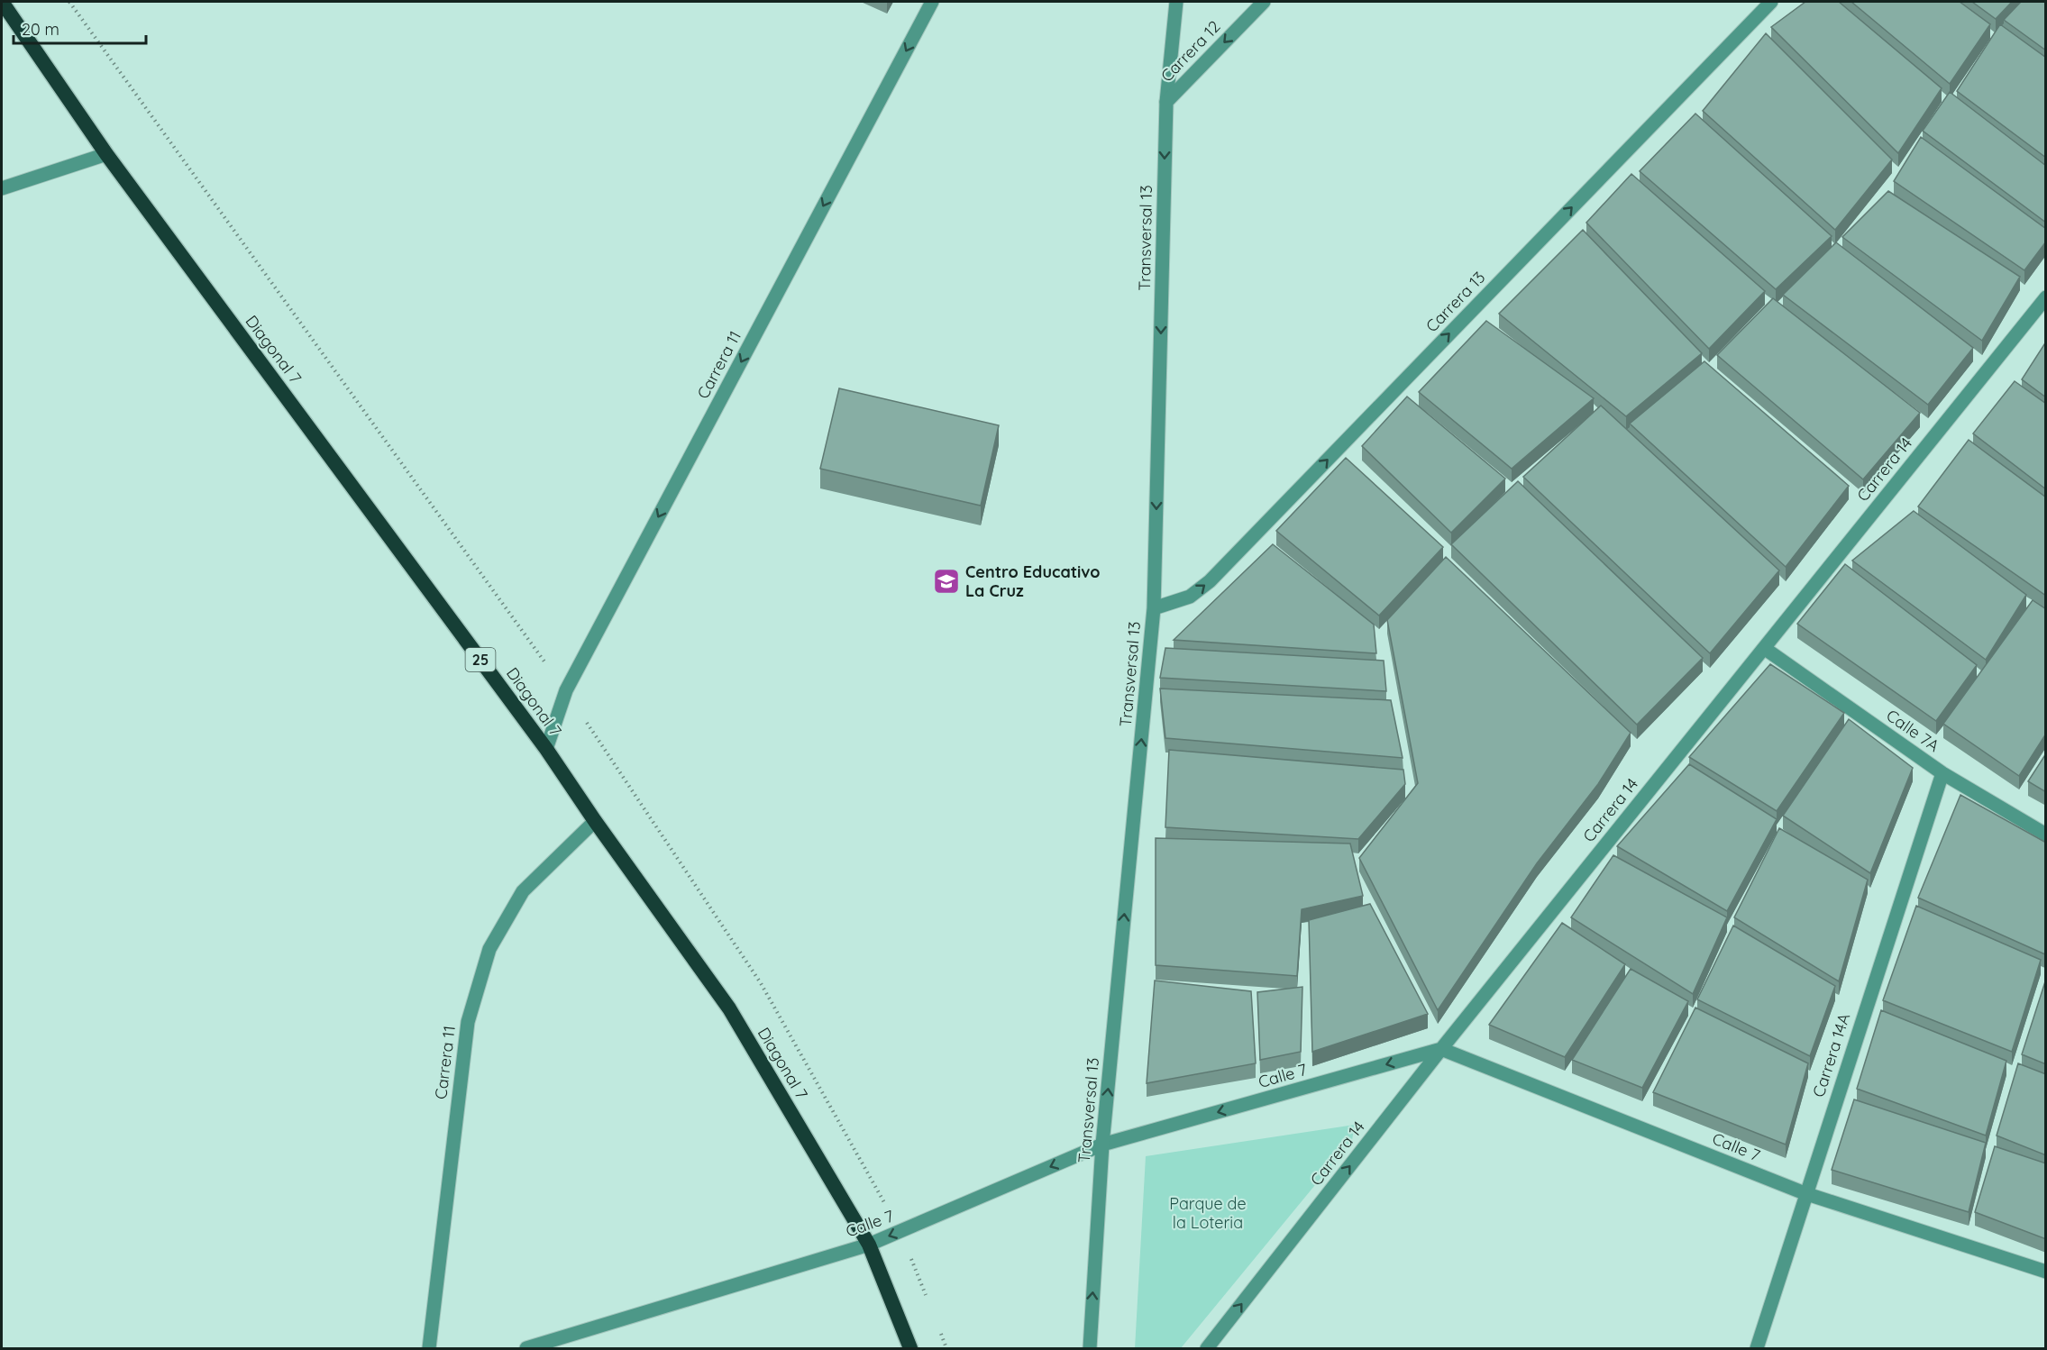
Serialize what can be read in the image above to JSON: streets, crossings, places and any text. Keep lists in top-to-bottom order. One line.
{"streets":{"highway":["Diagonal 7","25"],"street":["Carrera 12","Transversal 13","Carrera 13","Carrera 11","Carrera 14","Calle 7A","Carrera 14A","Calle 7"]},"crossings":[["Carrera 12","Transversal 13"],["Transversal 13","Carrera 13"],["Transversal 13","Calle 7"],["Diagonal 7","Carrera 11"],["Diagonal 7","Calle 7"],["Carrera 14","Calle 7A"],["Carrera 14","Calle 7"],["Calle 7A","Carrera 14A"],["Carrera 14A","Calle 7"]],"one_way":["Carrera 12","Carrera 13","Carrera 11","Calle 7"],"parks":["Parque de la Loteria"],"places":{"school or university":["Centro Educativo La Cruz"]},"scale_bar":"20 m"}
